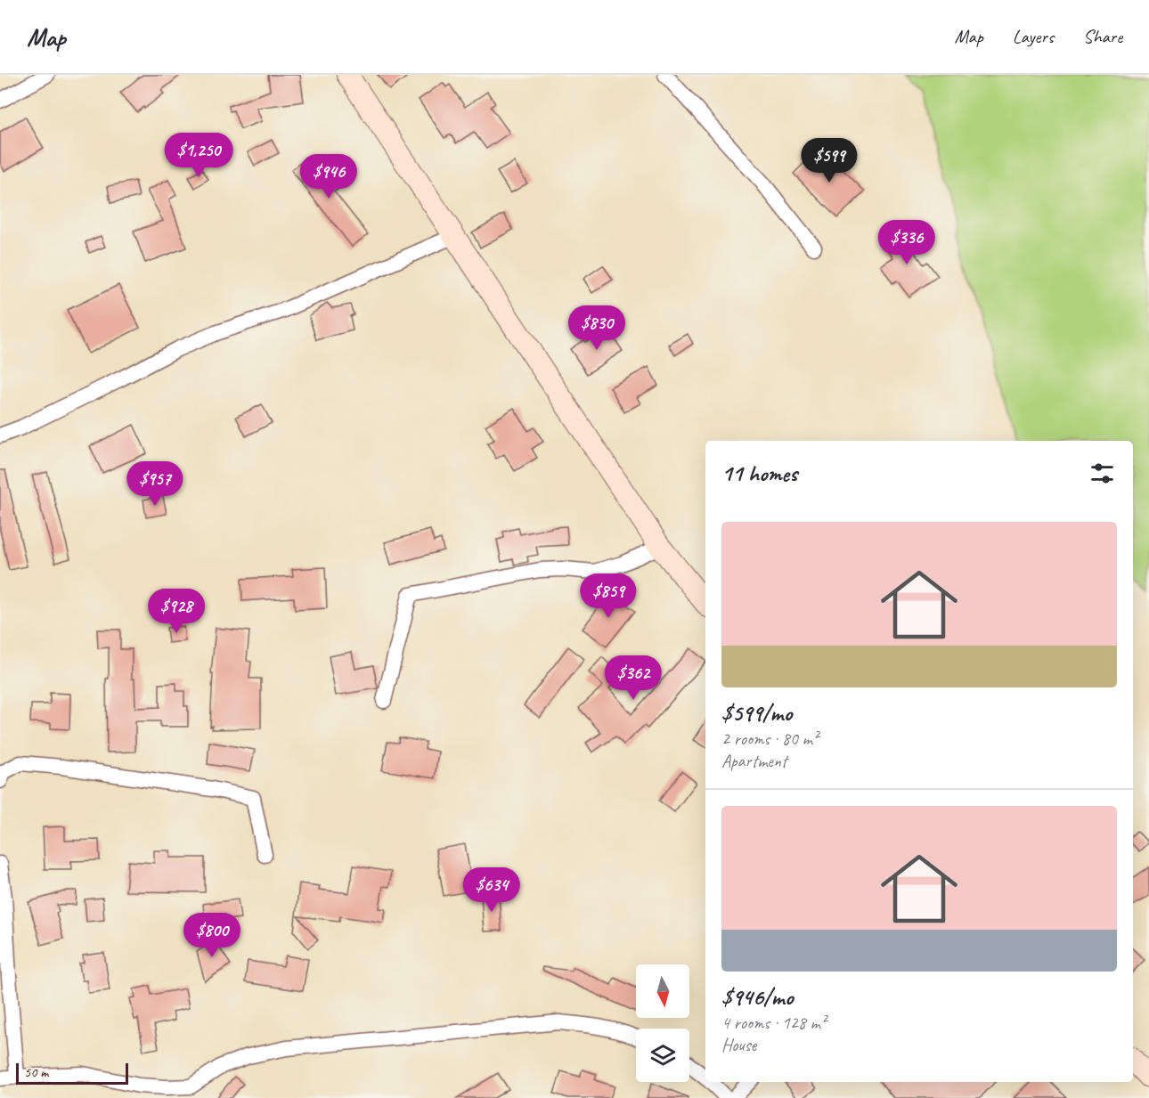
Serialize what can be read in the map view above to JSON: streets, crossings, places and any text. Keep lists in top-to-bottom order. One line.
{"scale_bar":"50 m","north":"bottom","page":{"header":"Map","nav":["Map","Layers","Share"],"price":["$1,250","$599","$946","$336","$830","$957","$859","$928","$362","$634","$800"],"heading":"11 homes","list":[{"name":"$599/mo","note":"2 rooms · 80 m² · Apartment"},{"name":"$946/mo","note":"4 rooms · 128 m² · House"}],"scale":"50 m"}}
